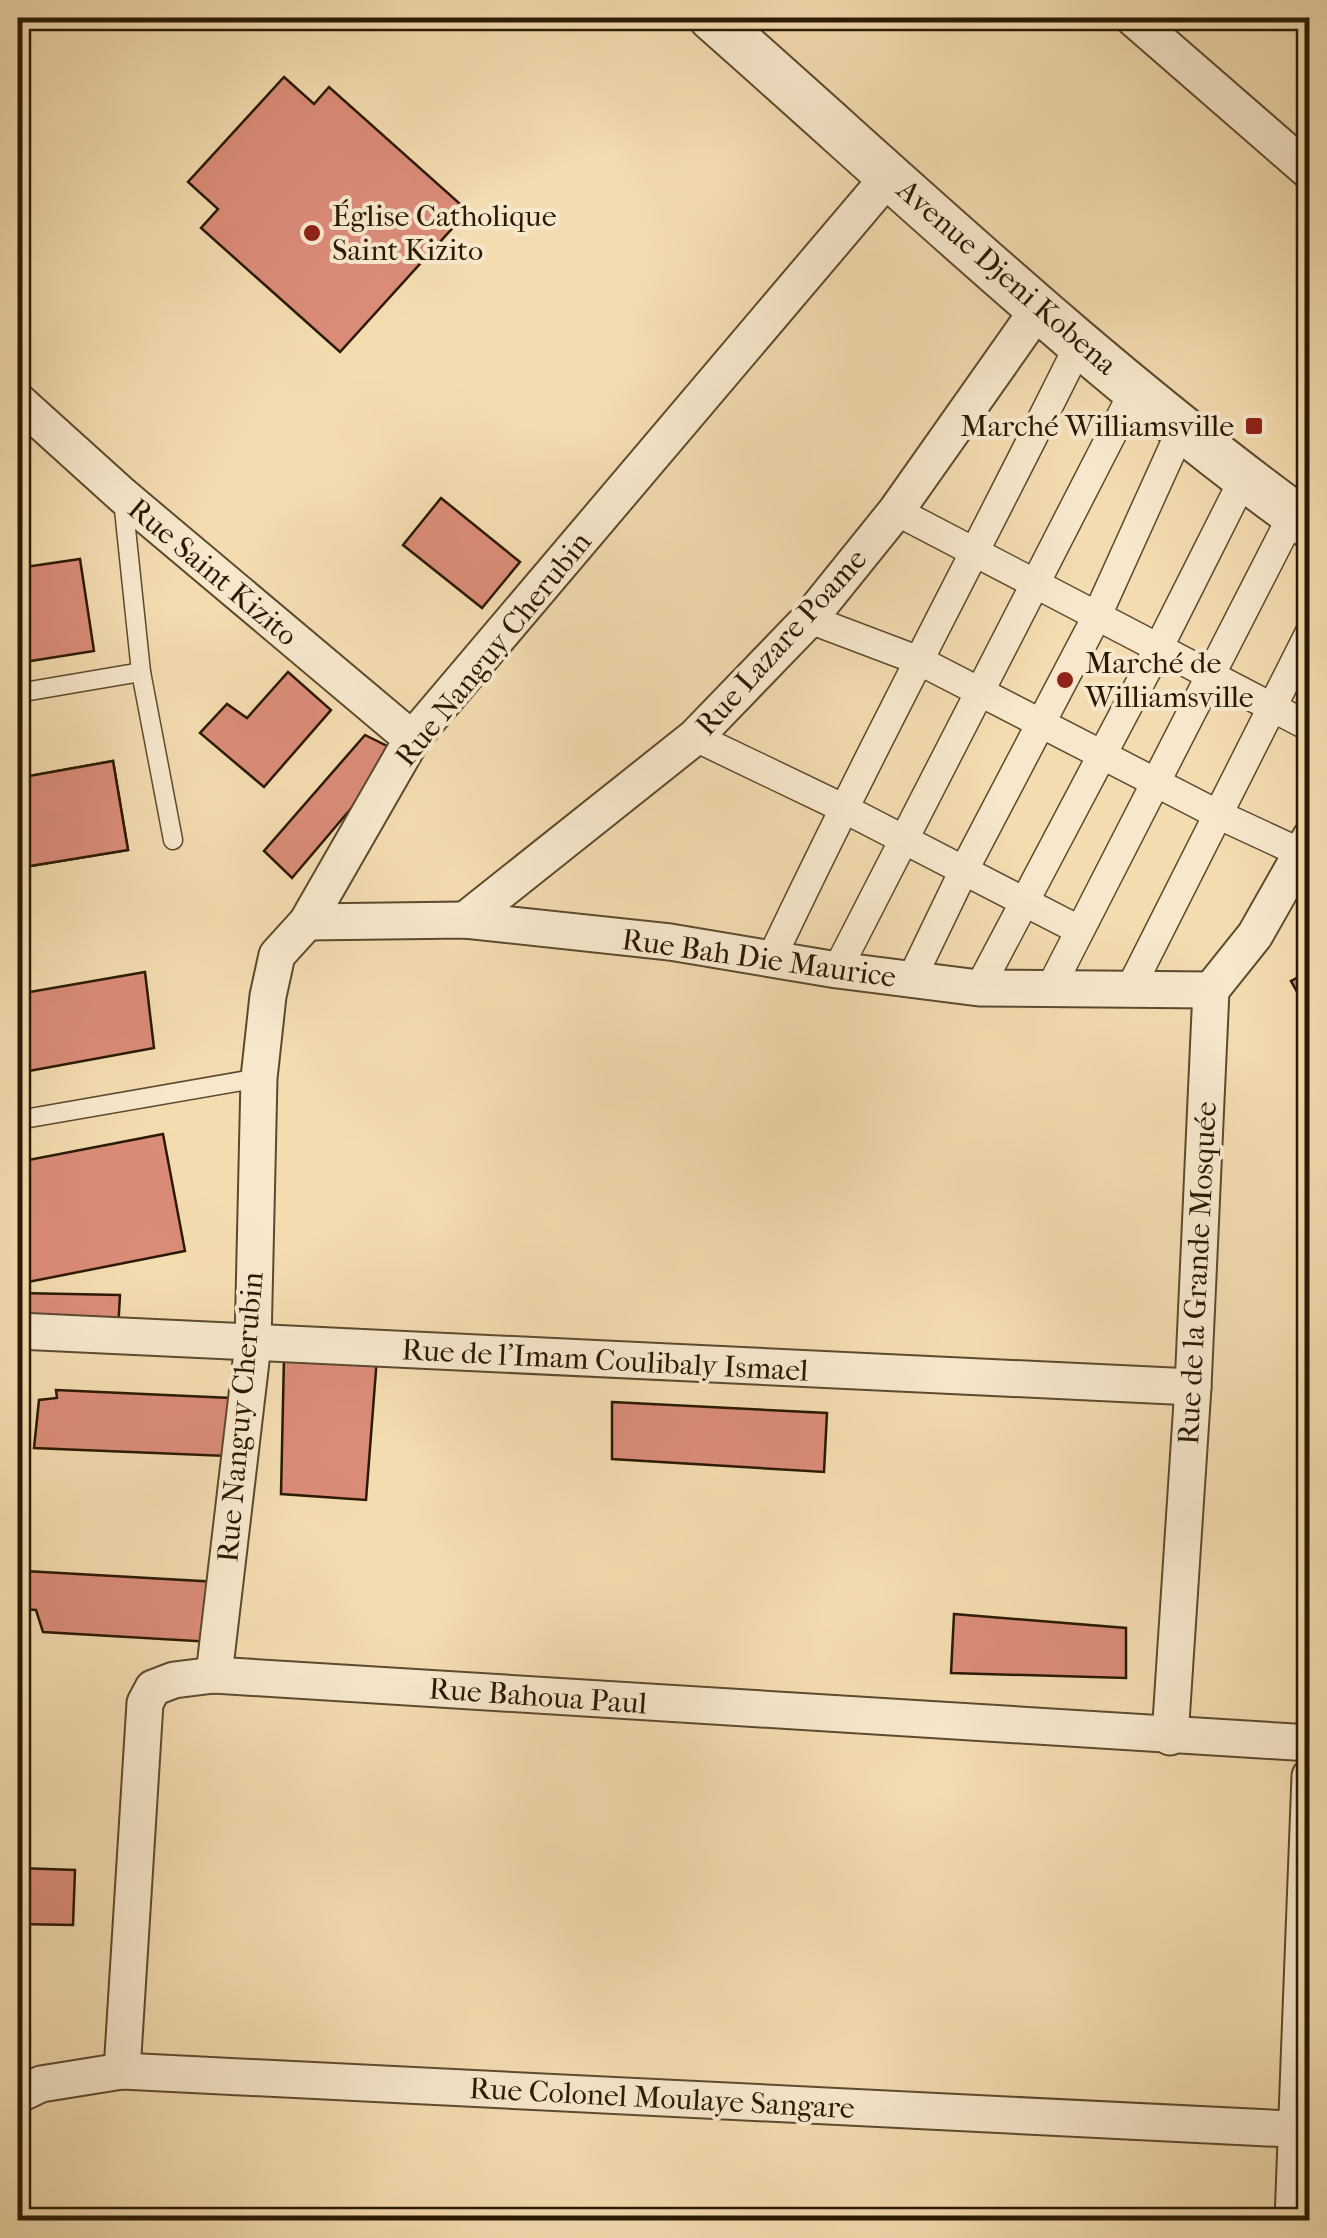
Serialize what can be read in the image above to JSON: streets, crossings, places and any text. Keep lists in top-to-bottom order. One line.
{"streets":{"street":["Avenue Djeni Kobena","Rue Saint Kizito","Rue Lazare Poame","Rue Nanguy Cherubin","Rue Bah Die Maurice","Rue de la Grande Mosquée","Rue de l'Imam Coulibaly Ismael","Rue Bahoua Paul","Rue Colonel Moulaye Sangare"]},"crossings":[["Avenue Djeni Kobena","Rue Lazare Poame"],["Avenue Djeni Kobena","Rue Nanguy Cherubin"],["Rue Saint Kizito","Rue Nanguy Cherubin"],["Rue Lazare Poame","Rue Bah Die Maurice"],["Rue Nanguy Cherubin","Rue Bah Die Maurice"],["Rue Nanguy Cherubin","Rue de l'Imam Coulibaly Ismael"],["Rue Nanguy Cherubin","Rue Bahoua Paul"],["Rue Bah Die Maurice","Rue de la Grande Mosquée"],["Rue de la Grande Mosquée","Rue de l'Imam Coulibaly Ismael"],["Rue de la Grande Mosquée","Rue Bahoua Paul"],["Rue Bahoua Paul","Rue Colonel Moulaye Sangare"]],"places":{"other":["Église Catholique Saint Kizito","Marché de Williamsville"],"transit":["Marché Williamsville"]}}
